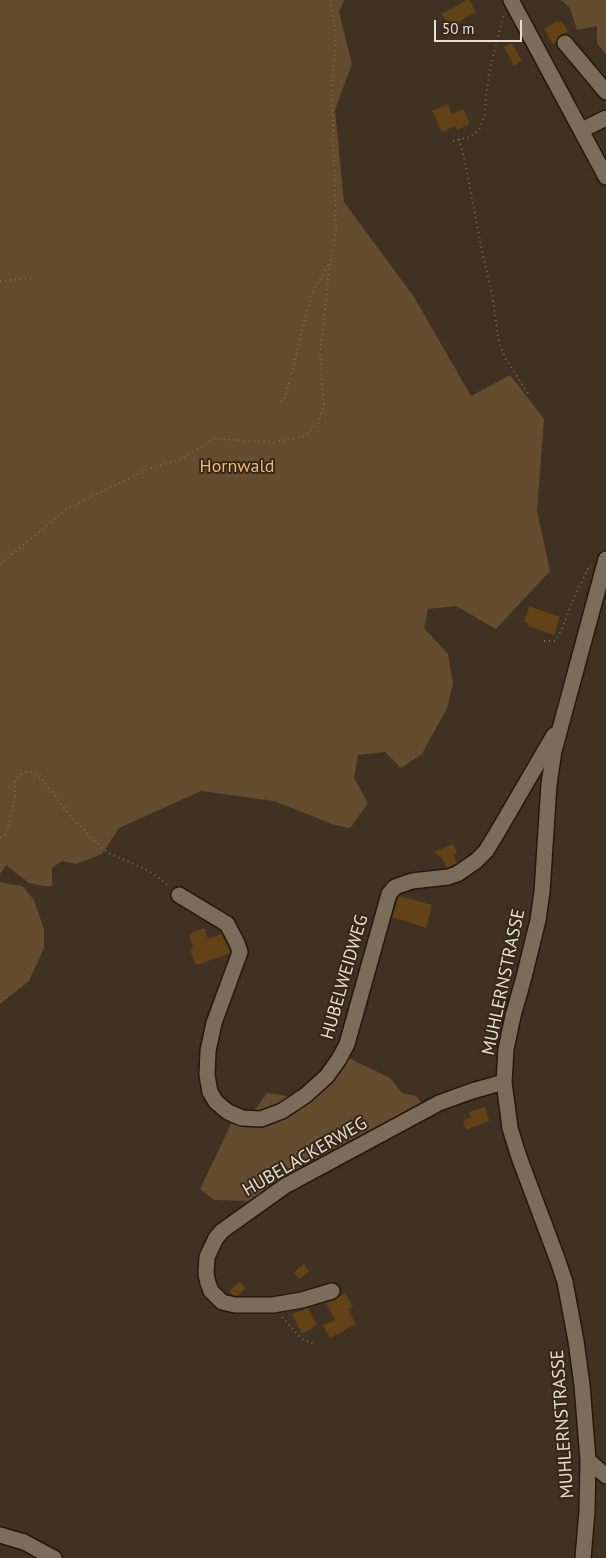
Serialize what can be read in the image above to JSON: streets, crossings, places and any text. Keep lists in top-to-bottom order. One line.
{"streets":{"street":["HUBELWEIDWEG","MUHLERNSTRASSE","HUBELACKERWEG"]},"crossings":[["HUBELWEIDWEG","MUHLERNSTRASSE"],["MUHLERNSTRASSE","HUBELACKERWEG"]],"parks":["Hornwald"],"scale_bar":"50 m"}
